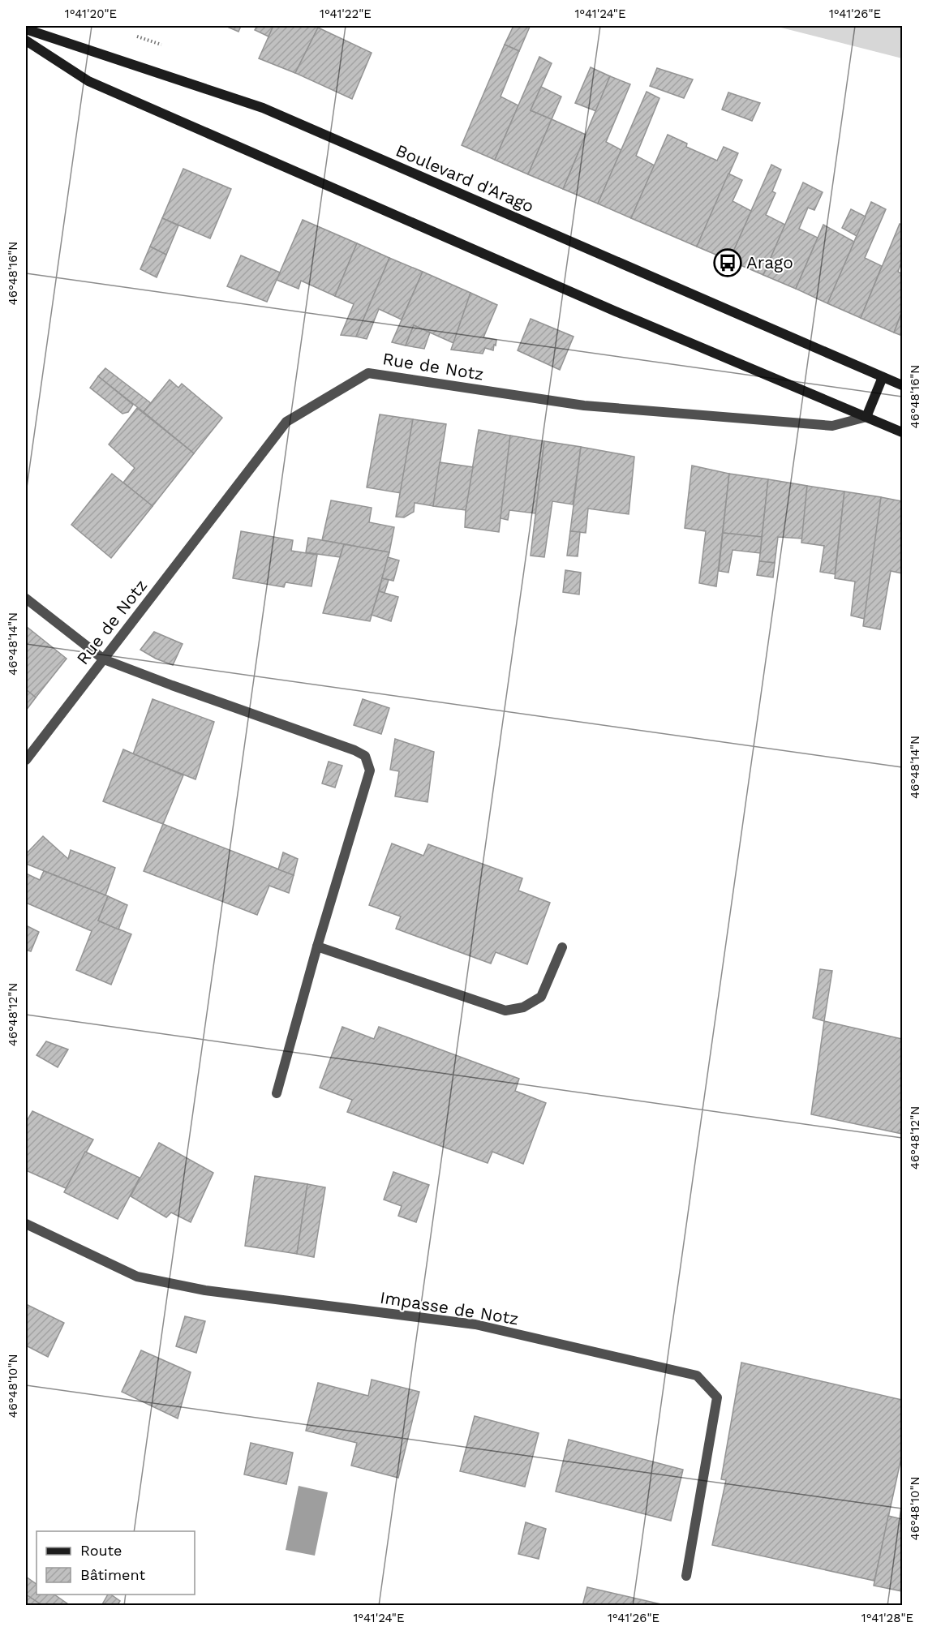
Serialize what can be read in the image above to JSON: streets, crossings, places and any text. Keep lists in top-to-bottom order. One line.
{"streets":{"main road":["Boulevard d'Arago"],"street":["Rue de Notz","Impasse de Notz"]},"places":{"bus stop":["Arago"]},"legend":["Route","Bâtiment"],"coordinates":["1°41'20\"E","1°41'22\"E","1°41'24\"E","1°41'26\"E","46°48'16\"N","46°48'14\"N","46°48'12\"N","46°48'10\"N","1°41'28\"E"]}
